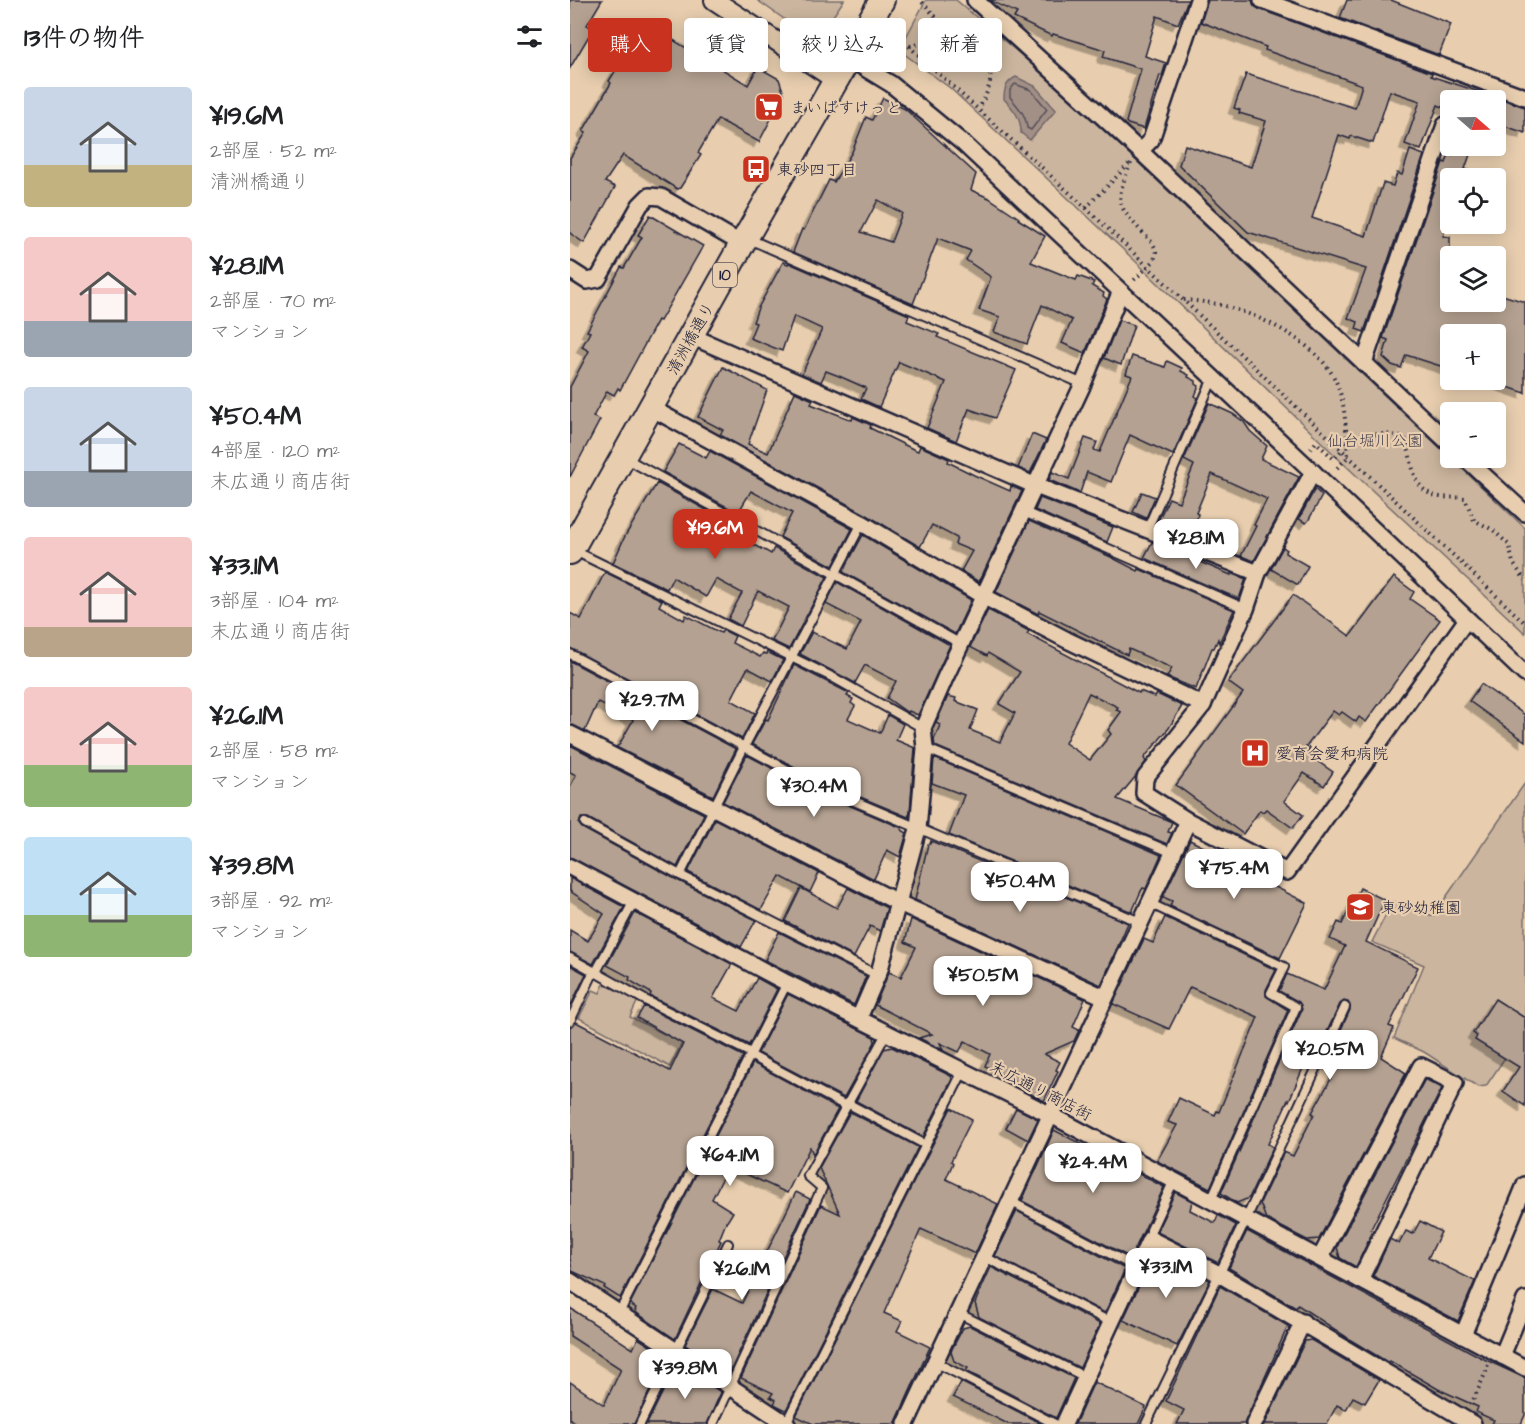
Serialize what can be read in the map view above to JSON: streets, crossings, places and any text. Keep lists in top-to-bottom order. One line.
{"streets":{"main road":["10","清洲橋通り"],"street":["末広通り商店街"]},"parks":["仙台堀川公園"],"places":{"supermarket":["まいばすけっと"],"bus stop":["東砂四丁目"],"hospital":["愛育会愛和病院"],"school or university":["東砂幼稚園"]},"north":"right","page":{"heading":"13件の物件","chip":["購入","賃貸","絞り込み","新着"],"list":[{"name":"¥19.6M","note":"2部屋 · 52 m² · 清洲橋通り"},{"name":"¥28.1M","note":"2部屋 · 70 m² · マンション"},{"name":"¥50.4M","note":"4部屋 · 120 m² · 末広通り商店街"},{"name":"¥33.1M","note":"3部屋 · 104 m² · 末広通り商店街"},{"name":"¥26.1M","note":"2部屋 · 58 m² · マンション"},{"name":"¥39.8M","note":"3部屋 · 92 m² · マンション"}],"map_buttons":["+","−"],"price":["¥19.6M","¥28.1M","¥29.7M","¥30.4M","¥75.4M","¥50.4M","¥50.5M","¥20.5M","¥64.1M","¥24.4M","¥33.1M","¥26.1M","¥39.8M"]}}
